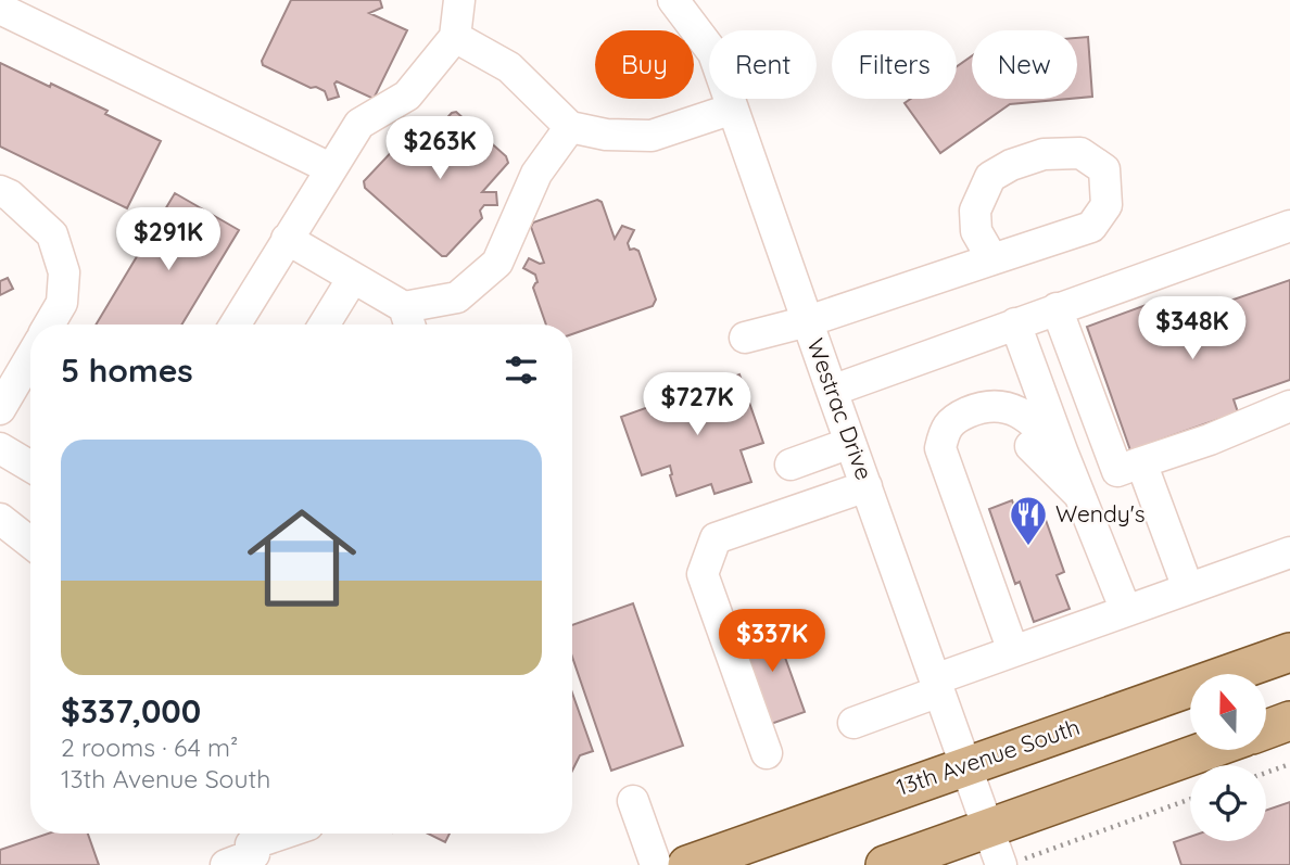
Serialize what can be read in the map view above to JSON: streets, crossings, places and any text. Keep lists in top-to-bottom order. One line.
{"streets":{"main road":["13th Avenue South"],"street":["Westrac Drive"]},"crossings":[["Westrac Drive","13th Avenue South"]],"places":{"restaurant":["Wendy's"]},"north":"top","page":{"chip":["Buy","Rent","Filters","New"],"price":["$263K","$291K","$348K","$727K","$337K"],"heading":"5 homes","list":[{"name":"$337,000","note":"2 rooms · 64 m² · 13th Avenue South"}]}}
